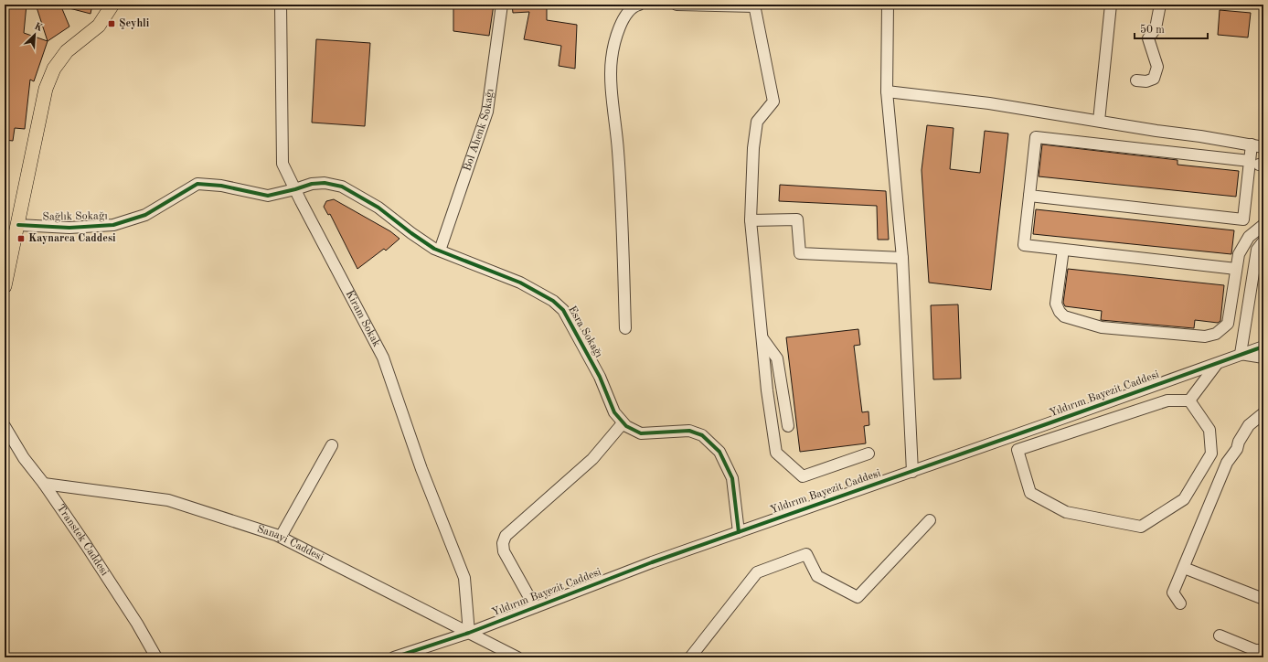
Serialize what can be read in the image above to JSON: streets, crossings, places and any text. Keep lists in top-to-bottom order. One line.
{"streets":{"street":["Bol Ahenk Sokağı","Sağlık Sokağı","Kiram Sokak","Esra Sokağı","Yıldırım Bayezit Caddesi","Transtek Caddesi","Sanayi Caddesi"]},"crossings":[["Bol Ahenk Sokağı","Esra Sokağı"],["Sağlık Sokağı","Kiram Sokak"],["Sağlık Sokağı","Esra Sokağı"],["Kiram Sokak","Esra Sokağı"],["Kiram Sokak","Yıldırım Bayezit Caddesi"],["Kiram Sokak","Sanayi Caddesi"],["Esra Sokağı","Yıldırım Bayezit Caddesi"],["Yıldırım Bayezit Caddesi","Sanayi Caddesi"],["Transtek Caddesi","Sanayi Caddesi"]],"places":{"transit":["Şeyhli","Kaynarca Caddesi"]},"scale_bar":"50 m","north":"top right"}
